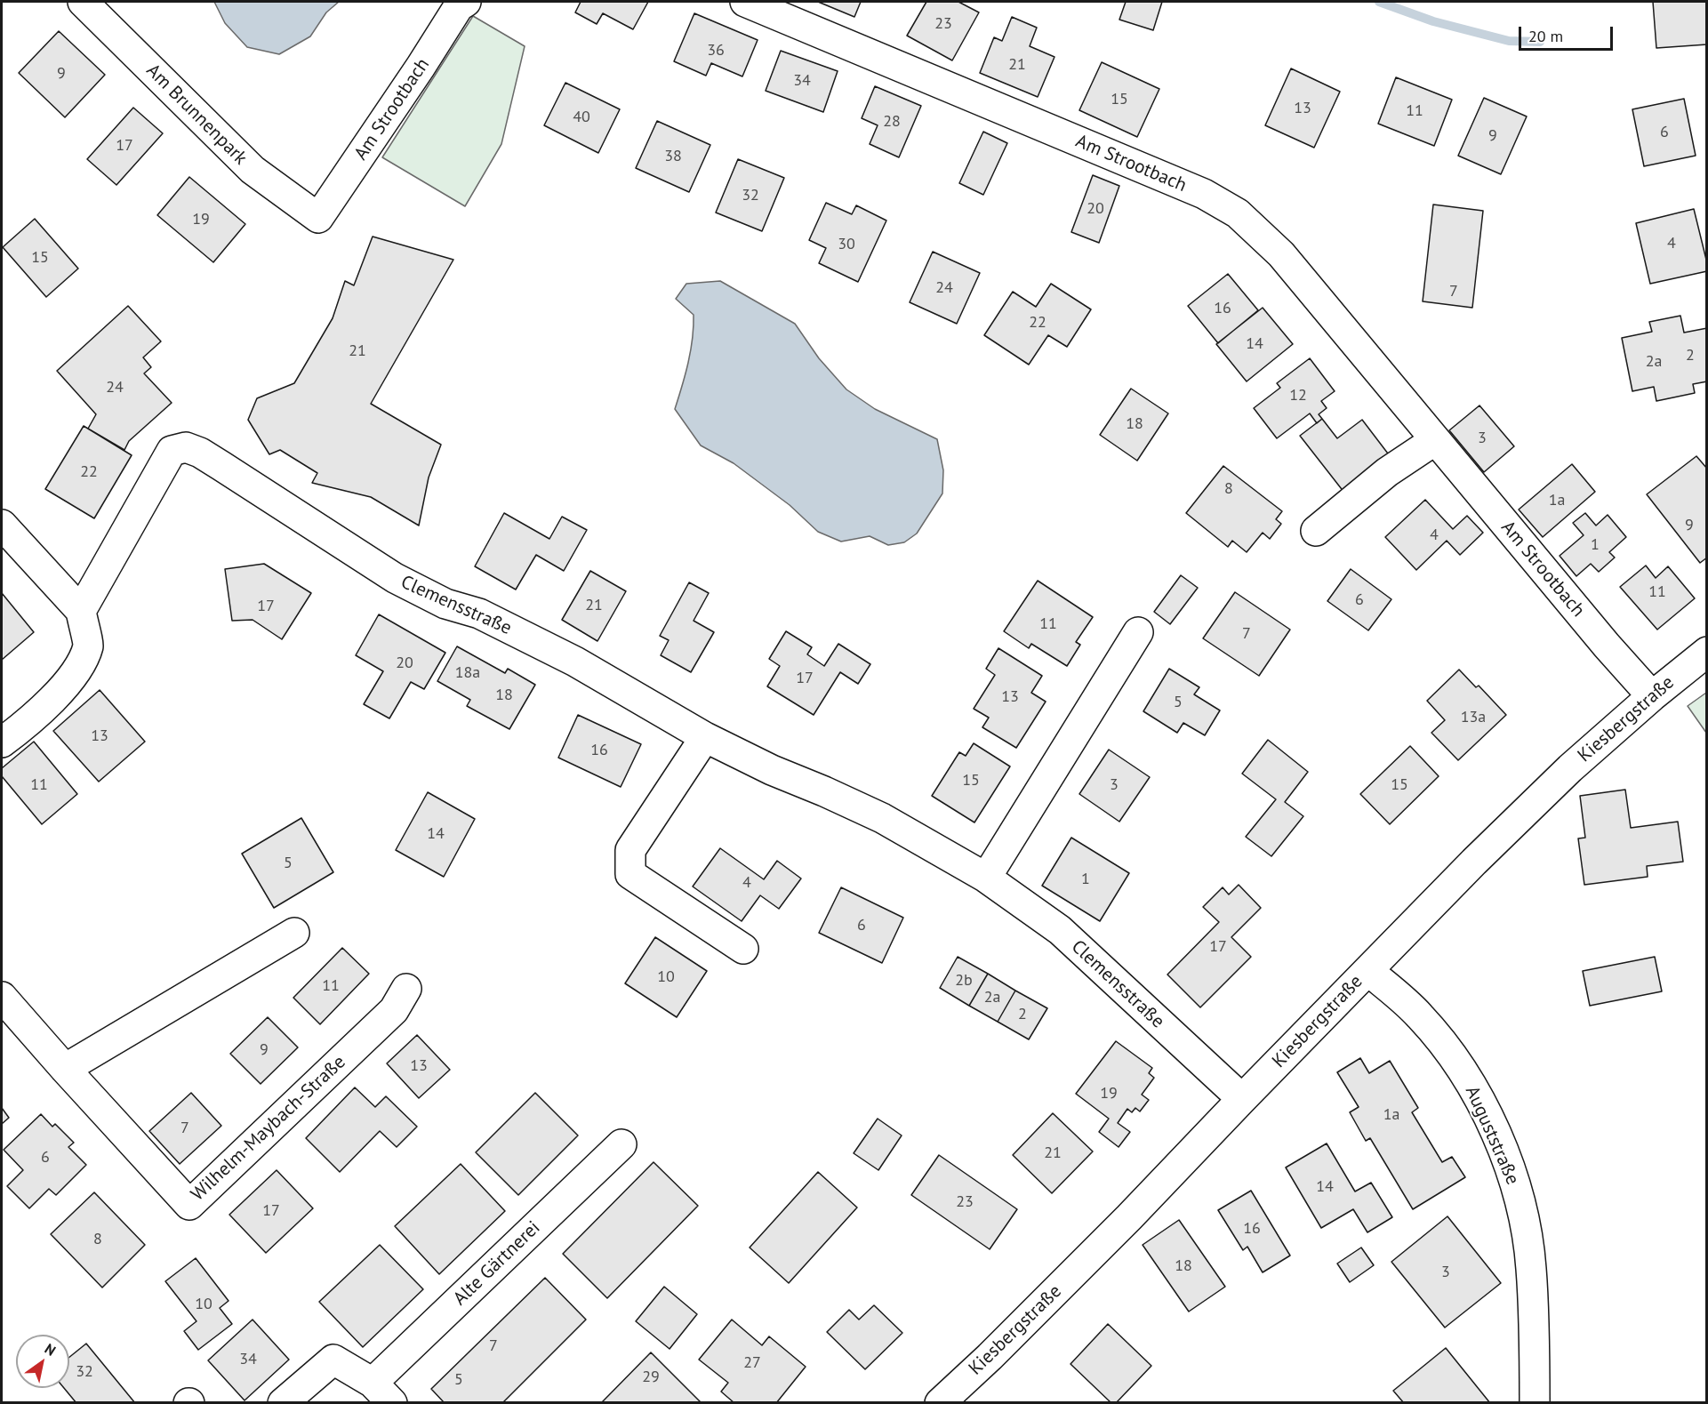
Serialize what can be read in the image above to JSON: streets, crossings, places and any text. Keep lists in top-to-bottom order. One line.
{"streets":{"street":["Am Strootbach","Am Brunnenpark","Clemensstraße","Kiesbergstraße","Wilhelm-Maybach-Straße","Auguststraße","Alte Gärtnerei"]},"crossings":[["Am Strootbach","Am Brunnenpark"],["Am Strootbach","Kiesbergstraße"],["Clemensstraße","Kiesbergstraße"],["Kiesbergstraße","Auguststraße"]],"house_numbers":["23","36","21","9","34","15","13","11","40","28","6","9","17","38","32","20","19","4","30","15","24","7","16","22","14","21","2","2a","24","12","18","3","22","8","1a","9","4","1","11","6","21","17","11","7","20","18a","17","18","13","5","13a","13","16","15","11","3","15","14","5","1","4","6","17","10","2b","11","2a","2","9","13","19","1a","7","21","6","14","23","17","16","8","18","3","10","7","34","27","32","29","5"],"scale_bar":"20 m","north":"top right"}
